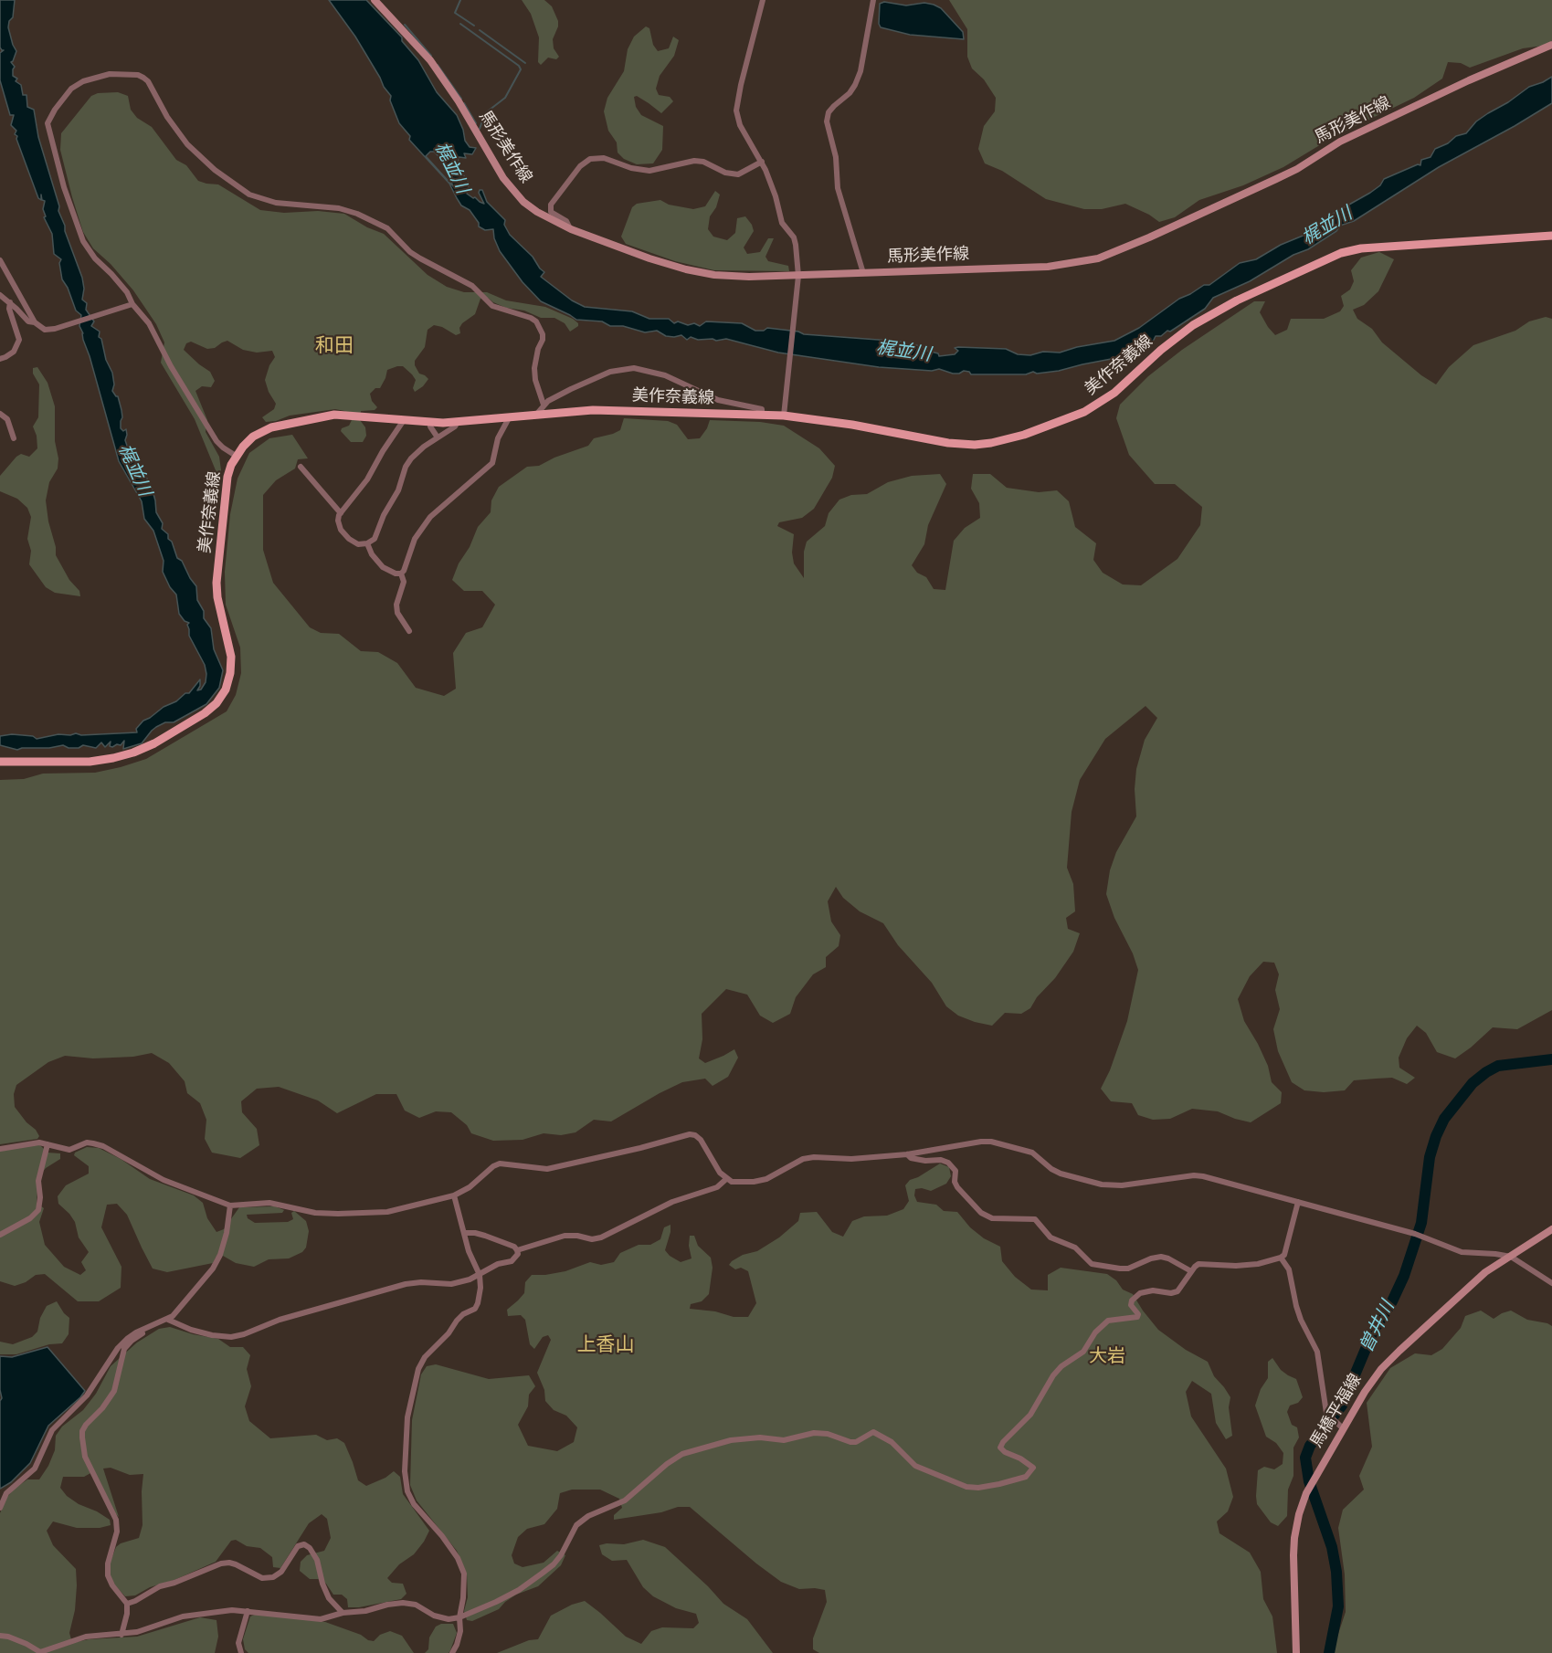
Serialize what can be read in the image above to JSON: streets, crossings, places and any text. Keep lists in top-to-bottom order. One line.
{"streets":{"main road":["馬形美作線","美作奈義線","馬橋平福線"]},"districts":["和田","上香山","大岩"],"water":["梶並川","曽井川"]}
